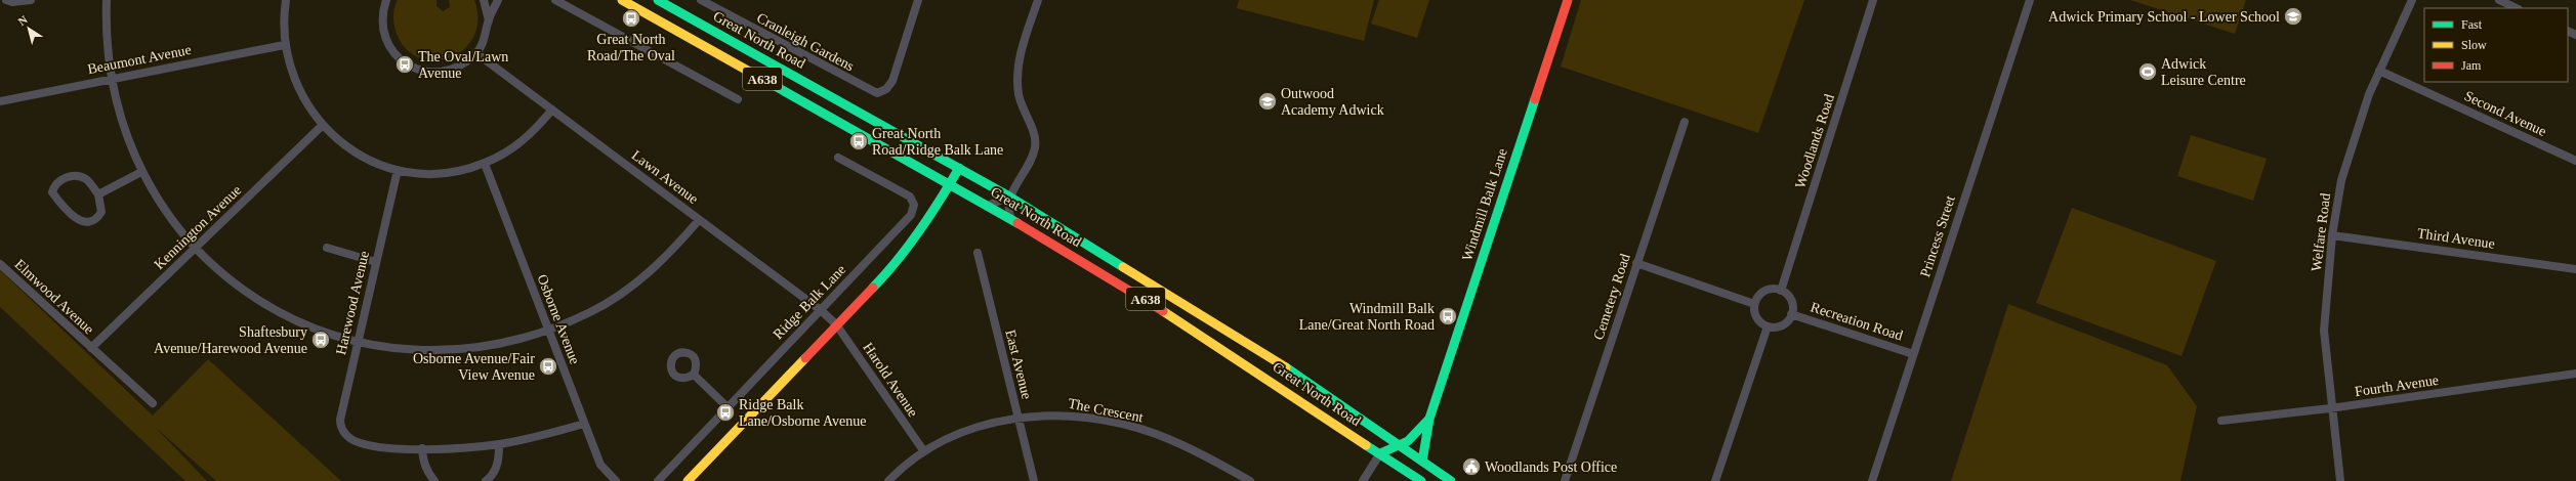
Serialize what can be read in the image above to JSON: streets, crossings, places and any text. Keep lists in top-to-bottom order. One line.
{"streets":{"main road":["Great North Road","A638","Windmill Balk Lane"],"street":["Cranleigh Gardens","Beaumont Avenue","Second Avenue","Woodlands Road","Lawn Avenue","Kennington Avenue","Welfare Road","Princess Street","Third Avenue","Elmwood Avenue","Cemetery Road","Ridge Balk Lane","Harewood Avenue","Osborne Avenue","Recreation Road","East Avenue","Harold Avenue","Fourth Avenue","The Crescent"]},"crossings":[["Great North Road","Windmill Balk Lane"],["Second Avenue","Welfare Road"],["Woodlands Road","Recreation Road"],["Lawn Avenue","Ridge Balk Lane"],["Lawn Avenue","Harold Avenue"],["Kennington Avenue","Elmwood Avenue"],["Welfare Road","Third Avenue"],["Welfare Road","Fourth Avenue"],["Princess Street","Recreation Road"],["East Avenue","The Crescent"],["Harold Avenue","The Crescent"]],"places":{"school or university":["Adwick Primary School - Lower School","Outwood Academy Adwick"],"bus stop":["Great North Road/The Oval","The Oval/Lawn Avenue","Great North Road/Ridge Balk Lane","Windmill Balk Lane/Great North Road","Shaftesbury Avenue/Harewood Avenue","Osborne Avenue/Fair View Avenue","Ridge Balk Lane/Osborne Avenue"],"sports":["Adwick Leisure Centre"],"public building":["Woodlands Post Office"]},"legend":["Fast","Slow","Jam"],"north":"top left"}
